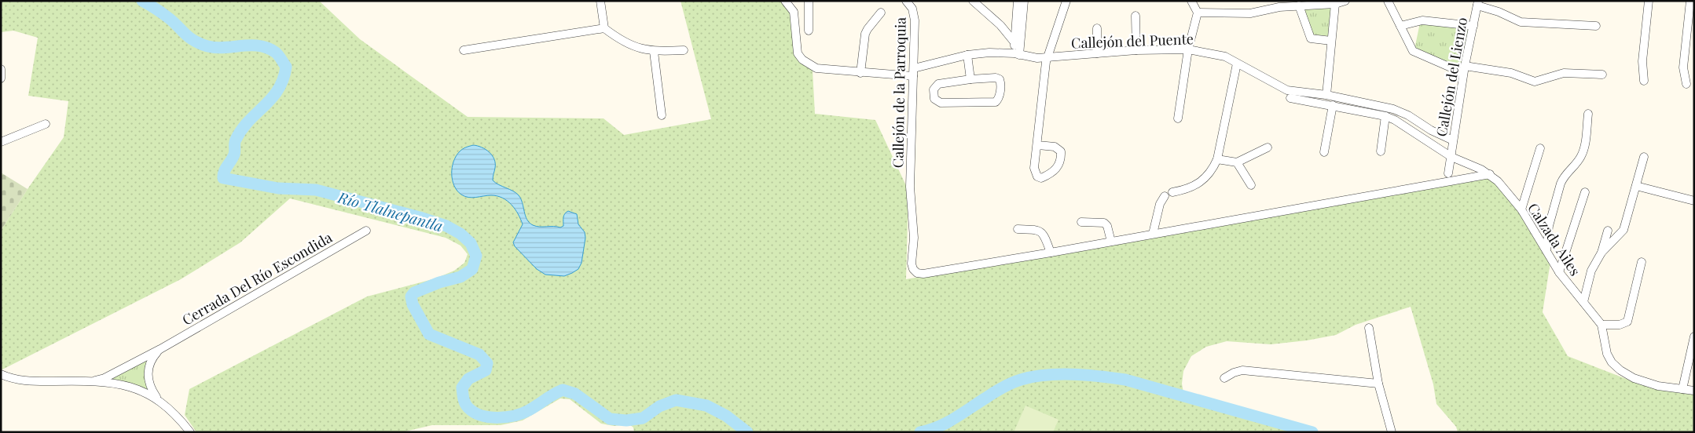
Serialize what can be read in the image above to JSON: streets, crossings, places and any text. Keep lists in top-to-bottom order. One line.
{"streets":{"street":["Callejón del Puente","Callejón del Lienzo","Callejón de la Parroquia","Calzada Ailes","Cerrada Del Río Escondida"]},"crossings":[["Callejón del Puente","Callejón del Lienzo"],["Callejón del Puente","Callejón de la Parroquia"],["Callejón del Lienzo","Calzada Ailes"]],"water":["Río Tlalnepantla"]}
